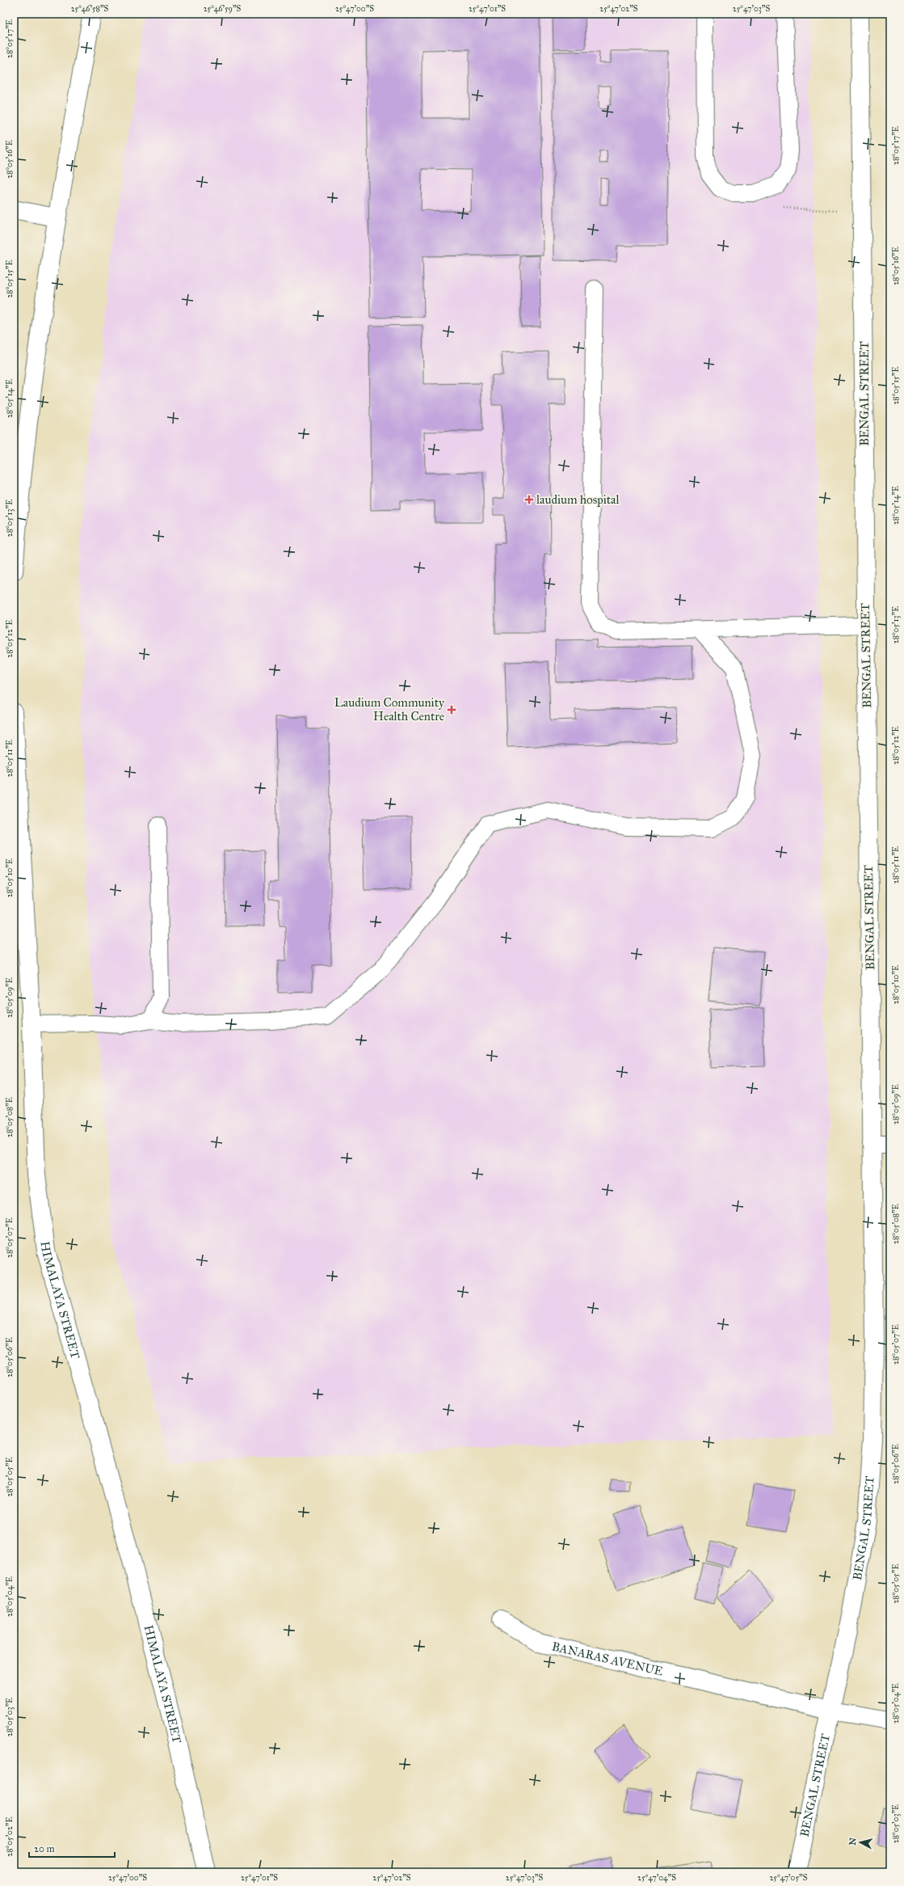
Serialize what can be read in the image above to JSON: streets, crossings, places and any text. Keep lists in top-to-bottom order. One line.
{"streets":{"street":["BENGAL STREET","HIMALAYA STREET","BANARAS AVENUE"]},"crossings":[["BENGAL STREET","BANARAS AVENUE"]],"places":{"health":["laudium hospital","Laudium Community Health Centre"]},"scale_bar":"20 m","north":"left","coordinates":["25°46'58\"S","25°46'59\"S","25°47'00\"S","25°47'01\"S","25°47'02\"S","25°47'03\"S","28°05'17\"E","28°05'16\"E","28°05'15\"E","28°05'14\"E","28°05'13\"E","28°05'12\"E","28°05'11\"E","28°05'10\"E","28°05'09\"E","28°05'08\"E","28°05'07\"E","28°05'06\"E","28°05'05\"E","28°05'04\"E","28°05'03\"E","28°05'02\"E","25°47'04\"S","25°47'05\"S"]}
